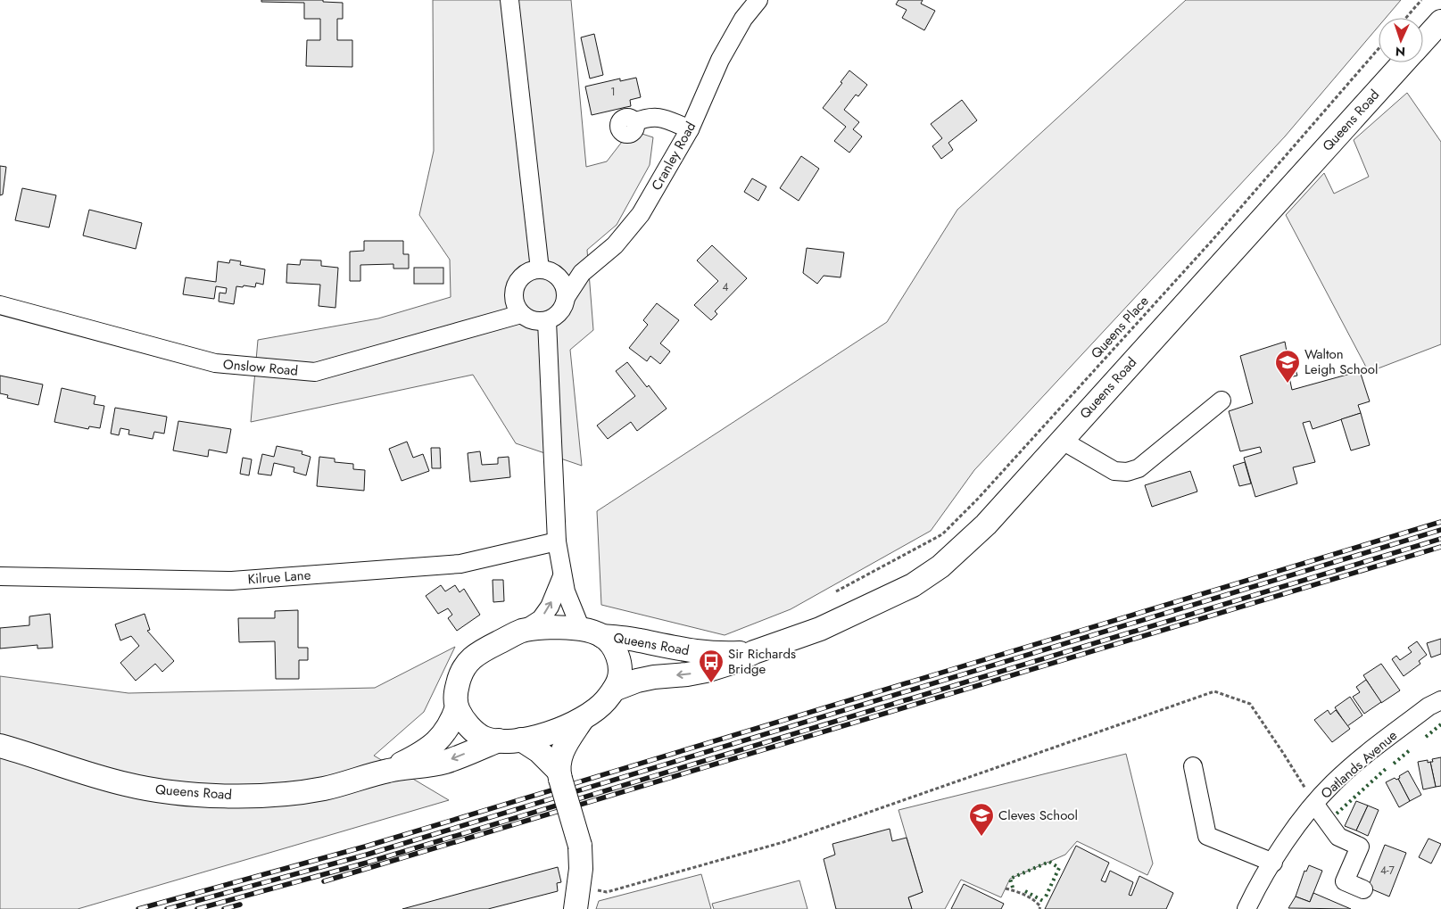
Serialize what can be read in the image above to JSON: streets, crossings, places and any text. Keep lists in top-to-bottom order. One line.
{"streets":{"main road":["Queens Road"],"street":["Cranley Road","Onslow Road","Kilrue Lane","Oatlands Avenue"],"path":["Queens Place"]},"crossings":[["Cranley Road","Onslow Road"]],"places":{"school or university":["Walton Leigh School","Cleves School"],"bus stop":["Sir Richards Bridge"]},"house_numbers":["1","4","4-7"],"north":"bottom"}
